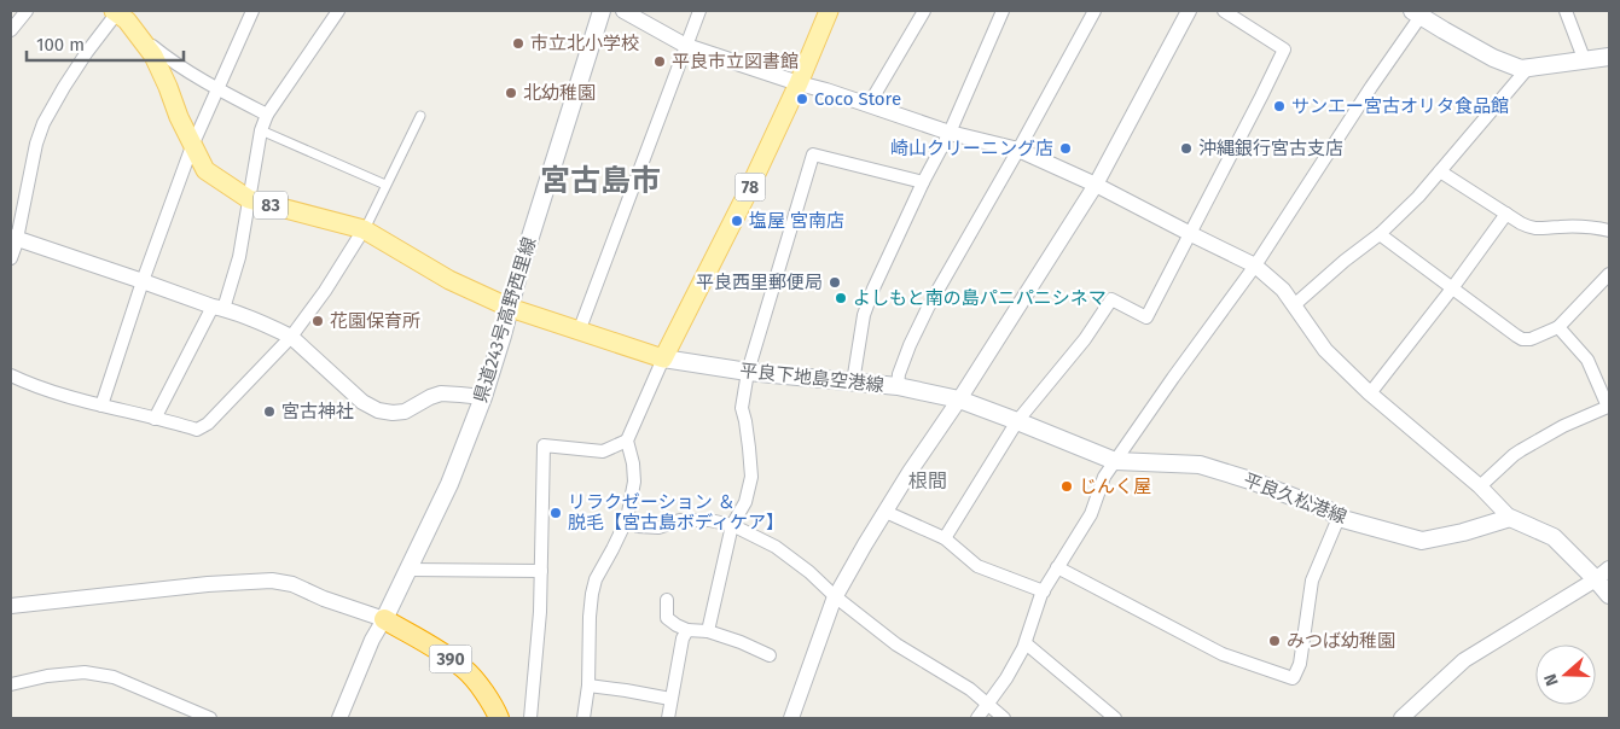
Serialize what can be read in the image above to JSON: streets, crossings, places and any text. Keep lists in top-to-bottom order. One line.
{"streets":{"highway":["390"],"main road":["78","83","県道243号高野西里線","平良下地島空港線","平良久松港線"]},"crossings":[["78","平良下地島空港線"],["83","県道243号高野西里線"],["県道243号高野西里線","390"],["平良下地島空港線","平良久松港線"]],"districts":["宮古島市","根間"],"places":["市立北小学校","平良市立図書館","北幼稚園","Coco Store","サンエー宮古オリタ食品館","崎山クリーニング店","沖縄銀行宮古支店","塩屋 宮南店","平良西里郵便局","よしもと南の島パニパニシネマ","花園保育所","宮古神社","じんく屋","リラクゼーション ＆ 脱毛【宮古島ボディケア】","みつば幼稚園"],"scale_bar":"100 m","north":"left"}
